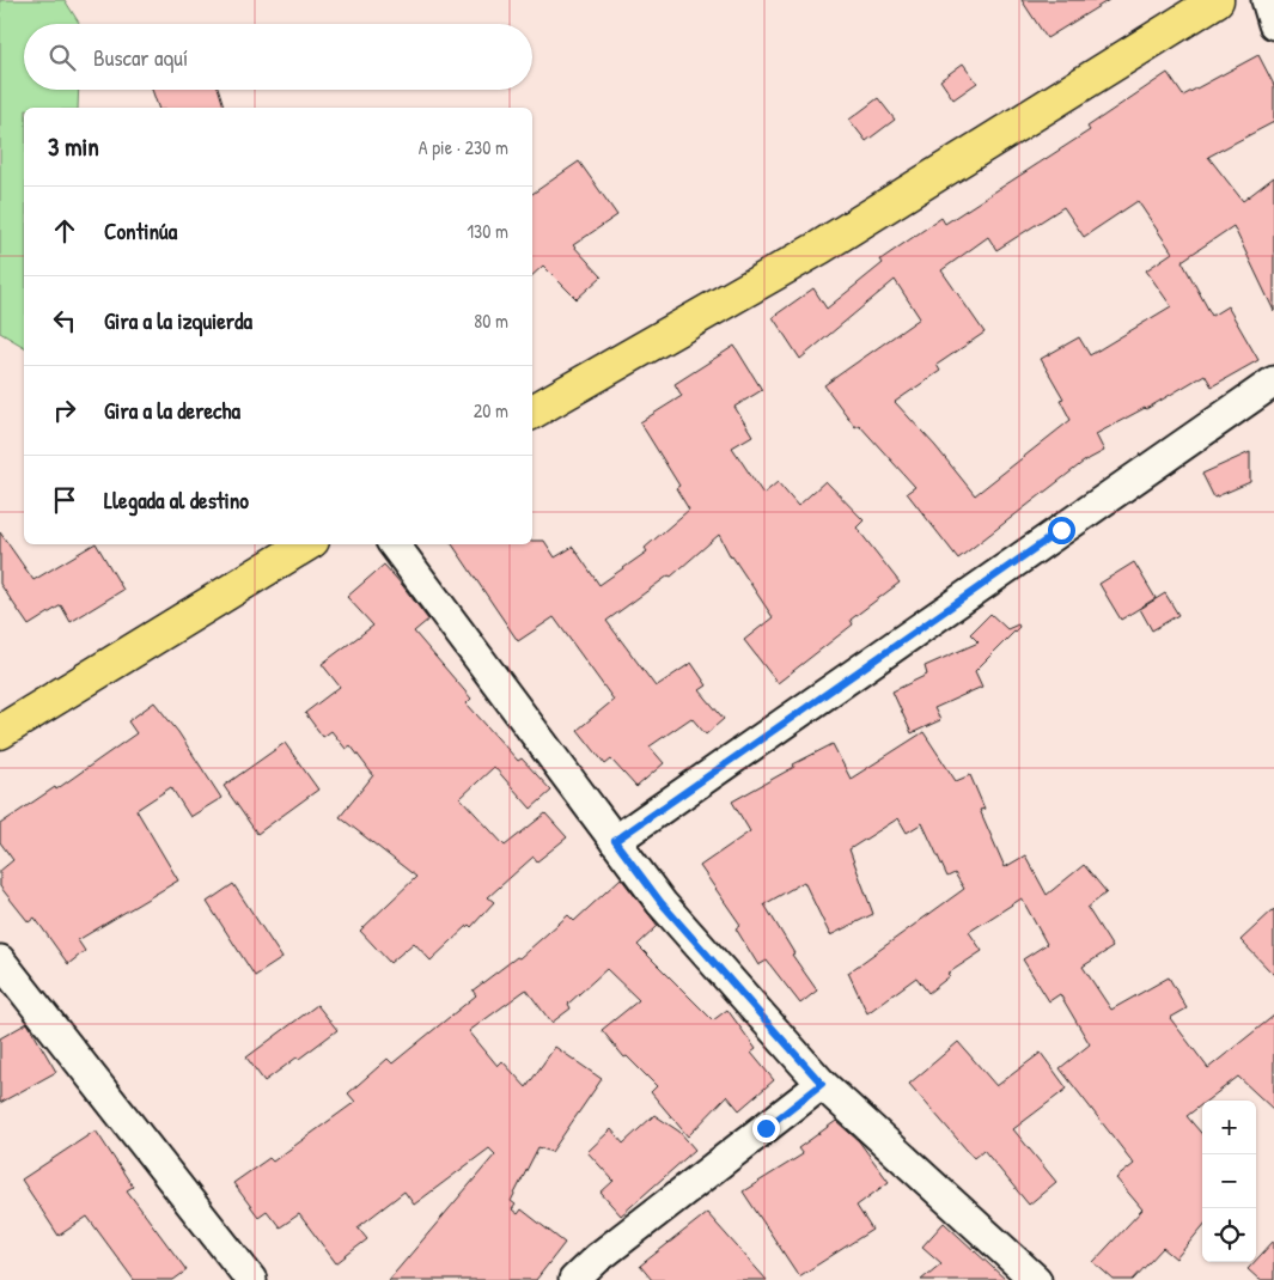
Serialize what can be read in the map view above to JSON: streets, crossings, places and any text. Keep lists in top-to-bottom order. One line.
{"page":{"search":"Buscar aquí","heading":["3 min","A pie · 230 m"],"list":[["Continúa","130 m"],["Gira a la izquierda","80 m"],["Gira a la derecha","20 m"],"Llegada al destino"],"map_buttons":["+","−"]}}
